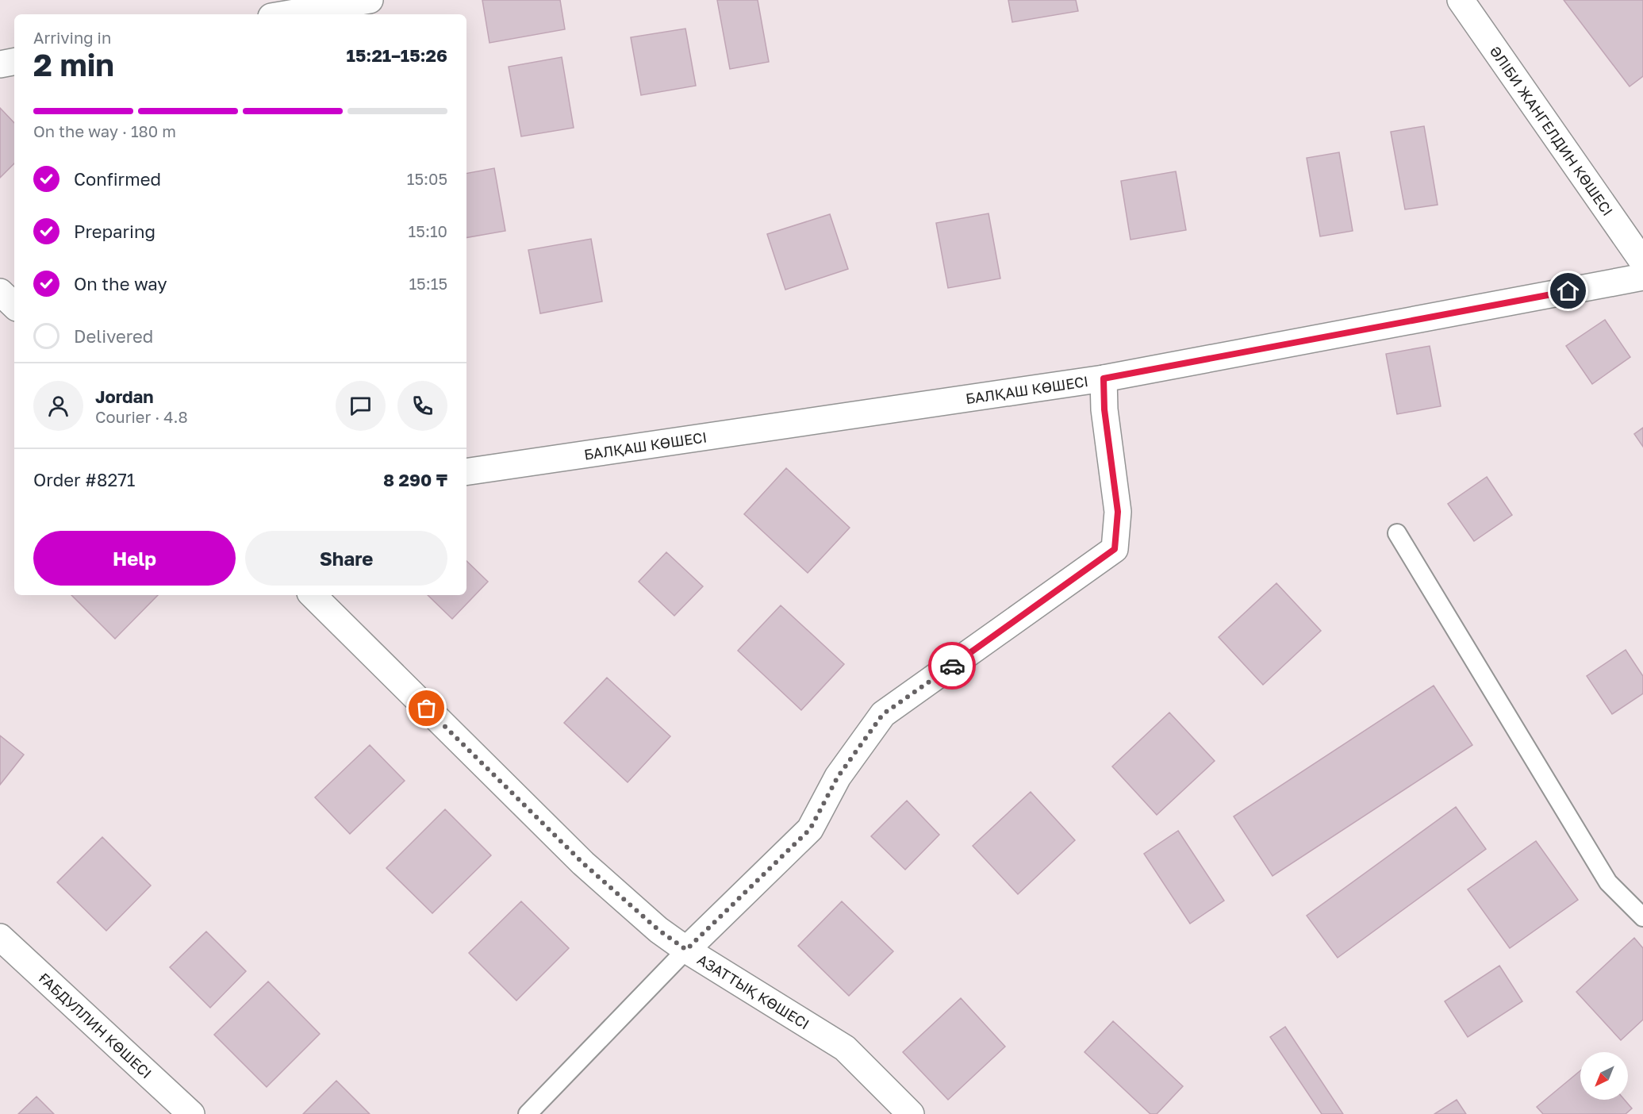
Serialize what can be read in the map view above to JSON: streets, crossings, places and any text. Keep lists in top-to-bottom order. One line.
{"streets":{"street":["ӘЛІБИ ЖАНГЕЛДИН КӨШЕСІ","БАЛҚАШ КӨШЕСІ","АЗАТТЫҚ КӨШЕСІ","ҒАБДУЛЛИН КӨШЕСІ"]},"north":"bottom left","page":{"heading":["2 min","Arriving in","15:21–15:26"],"panel":["Jordan","Courier · 4.8","Order #8271","8 290 ₸"],"bar":"On the way · 180 m","list":[["Confirmed","15:05"],["Preparing","15:10"],["On the way","15:15"],"Delivered"],"buttons":["Help","Share"]}}
